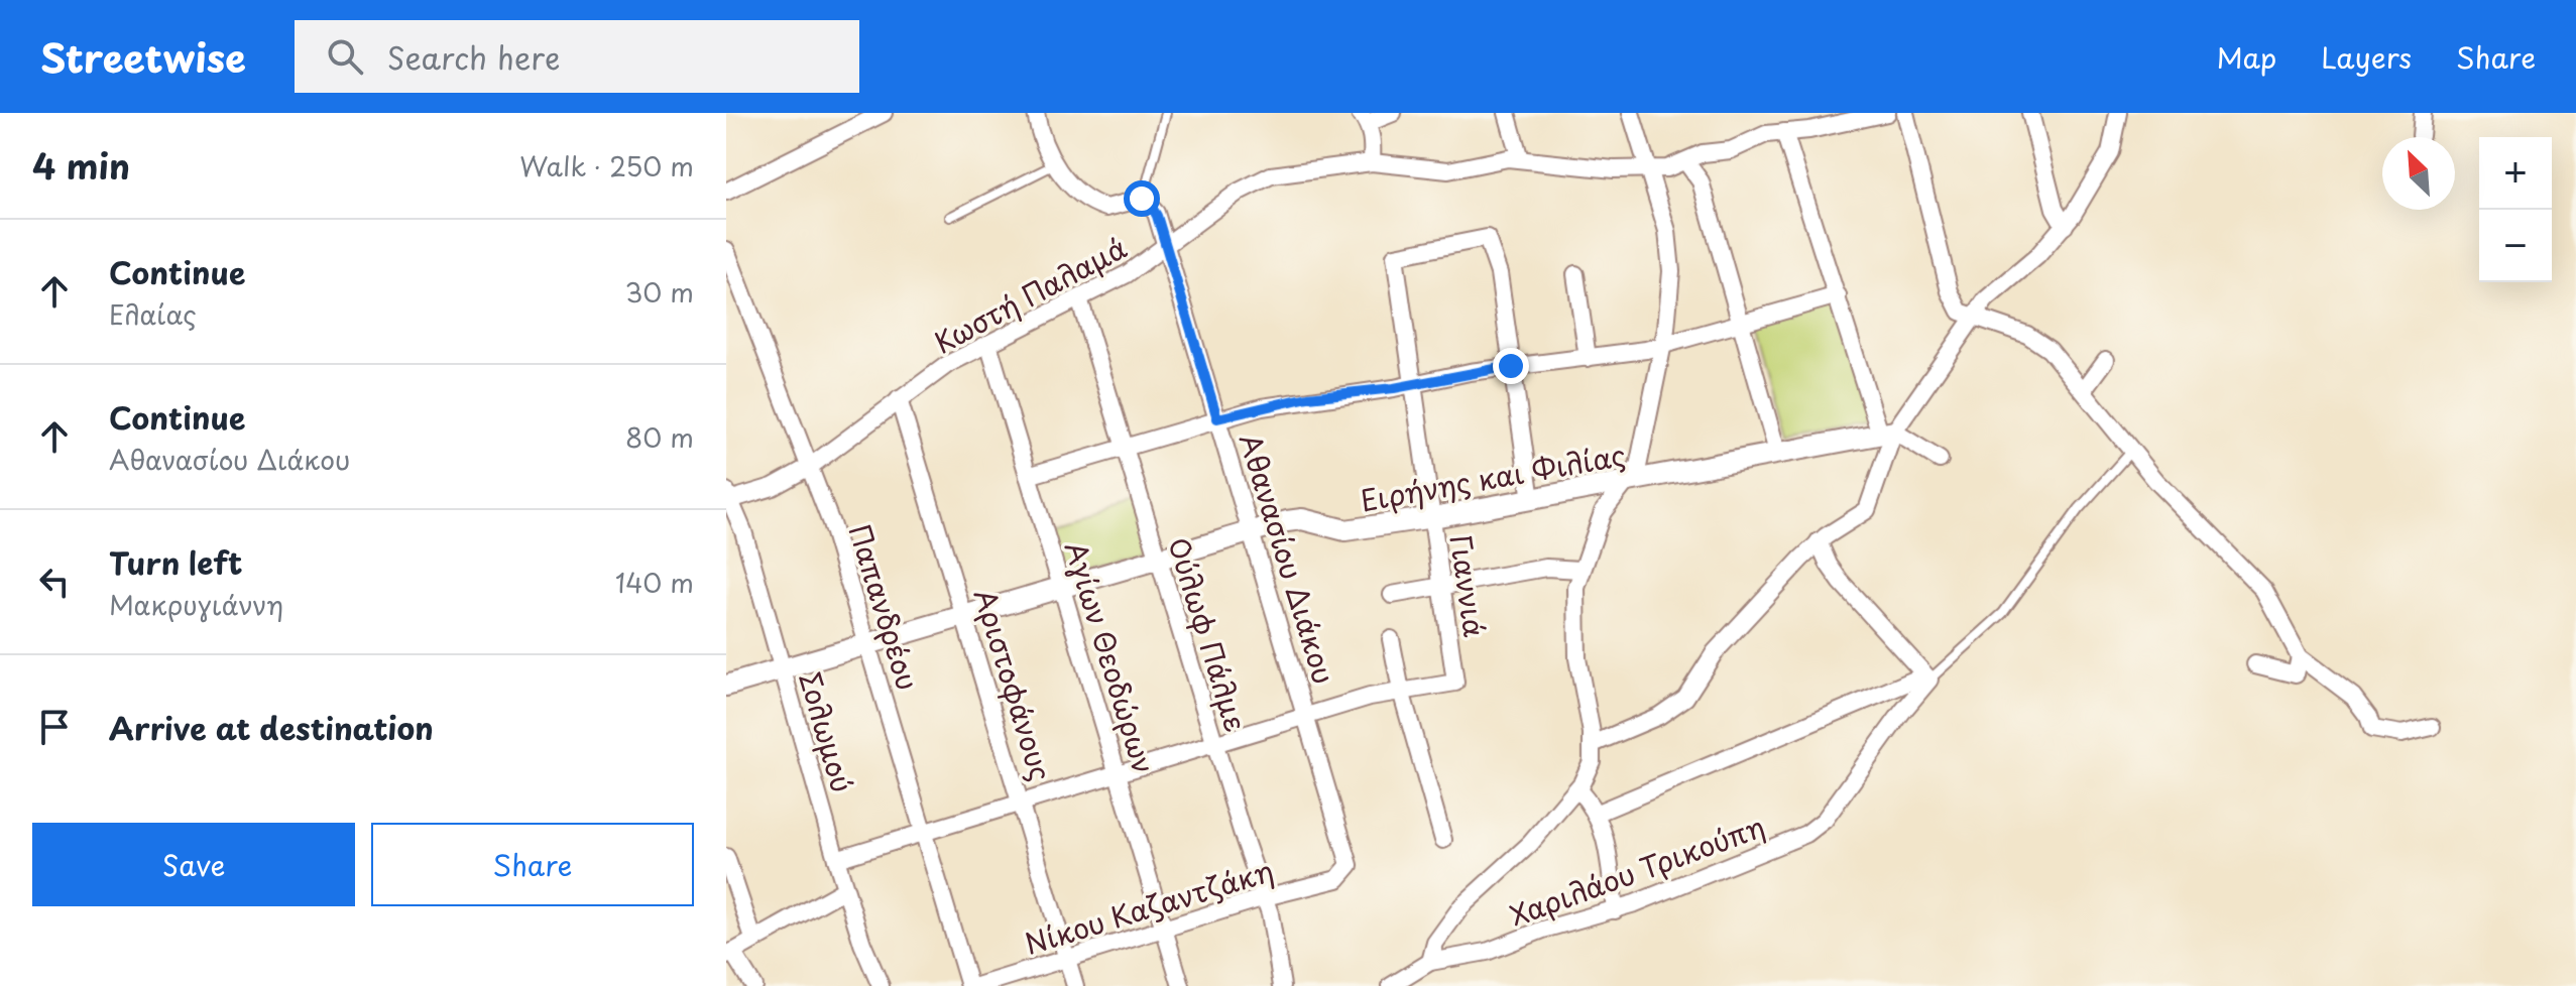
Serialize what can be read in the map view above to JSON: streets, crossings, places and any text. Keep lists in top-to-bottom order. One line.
{"streets":{"street":["Κωστή Παλαμά","Ειρήνης και Φιλίας","Αθανασίου Διάκου","Γιαννιά","Παπανδρέου","Ούλωφ Πάλμε","Αγίων Θεοδώρων","Αριστοφάνους","Σολωμού","Χαριλάου Τρικούπη","Νίκου Καζαντζάκη"]},"crossings":[["Κωστή Παλαμά","Αθανασίου Διάκου"],["Κωστή Παλαμά","Παπανδρέου"],["Κωστή Παλαμά","Ούλωφ Πάλμε"],["Κωστή Παλαμά","Αγίων Θεοδώρων"],["Κωστή Παλαμά","Αριστοφάνους"],["Κωστή Παλαμά","Σολωμού"],["Ειρήνης και Φιλίας","Αθανασίου Διάκου"],["Ειρήνης και Φιλίας","Γιαννιά"],["Ειρήνης και Φιλίας","Παπανδρέου"],["Ειρήνης και Φιλίας","Ούλωφ Πάλμε"],["Ειρήνης και Φιλίας","Αγίων Θεοδώρων"],["Ειρήνης και Φιλίας","Αριστοφάνους"],["Ειρήνης και Φιλίας","Σολωμού"],["Αθανασίου Διάκου","Νίκου Καζαντζάκη"],["Ούλωφ Πάλμε","Νίκου Καζαντζάκη"],["Αγίων Θεοδώρων","Νίκου Καζαντζάκη"],["Αριστοφάνους","Νίκου Καζαντζάκη"]],"north":"top left","page":{"header":"Streetwise","search":"Search here","nav":["Map","Layers","Share"],"heading":["4 min","Walk · 250 m"],"map_buttons":["+","−"],"list":[["Continue","Ελαίας","30 m"],["Continue","Αθανασίου Διάκου","80 m"],["Turn left","Μακρυγιάννη","140 m"],"Arrive at destination"],"buttons":["Save","Share"]}}
